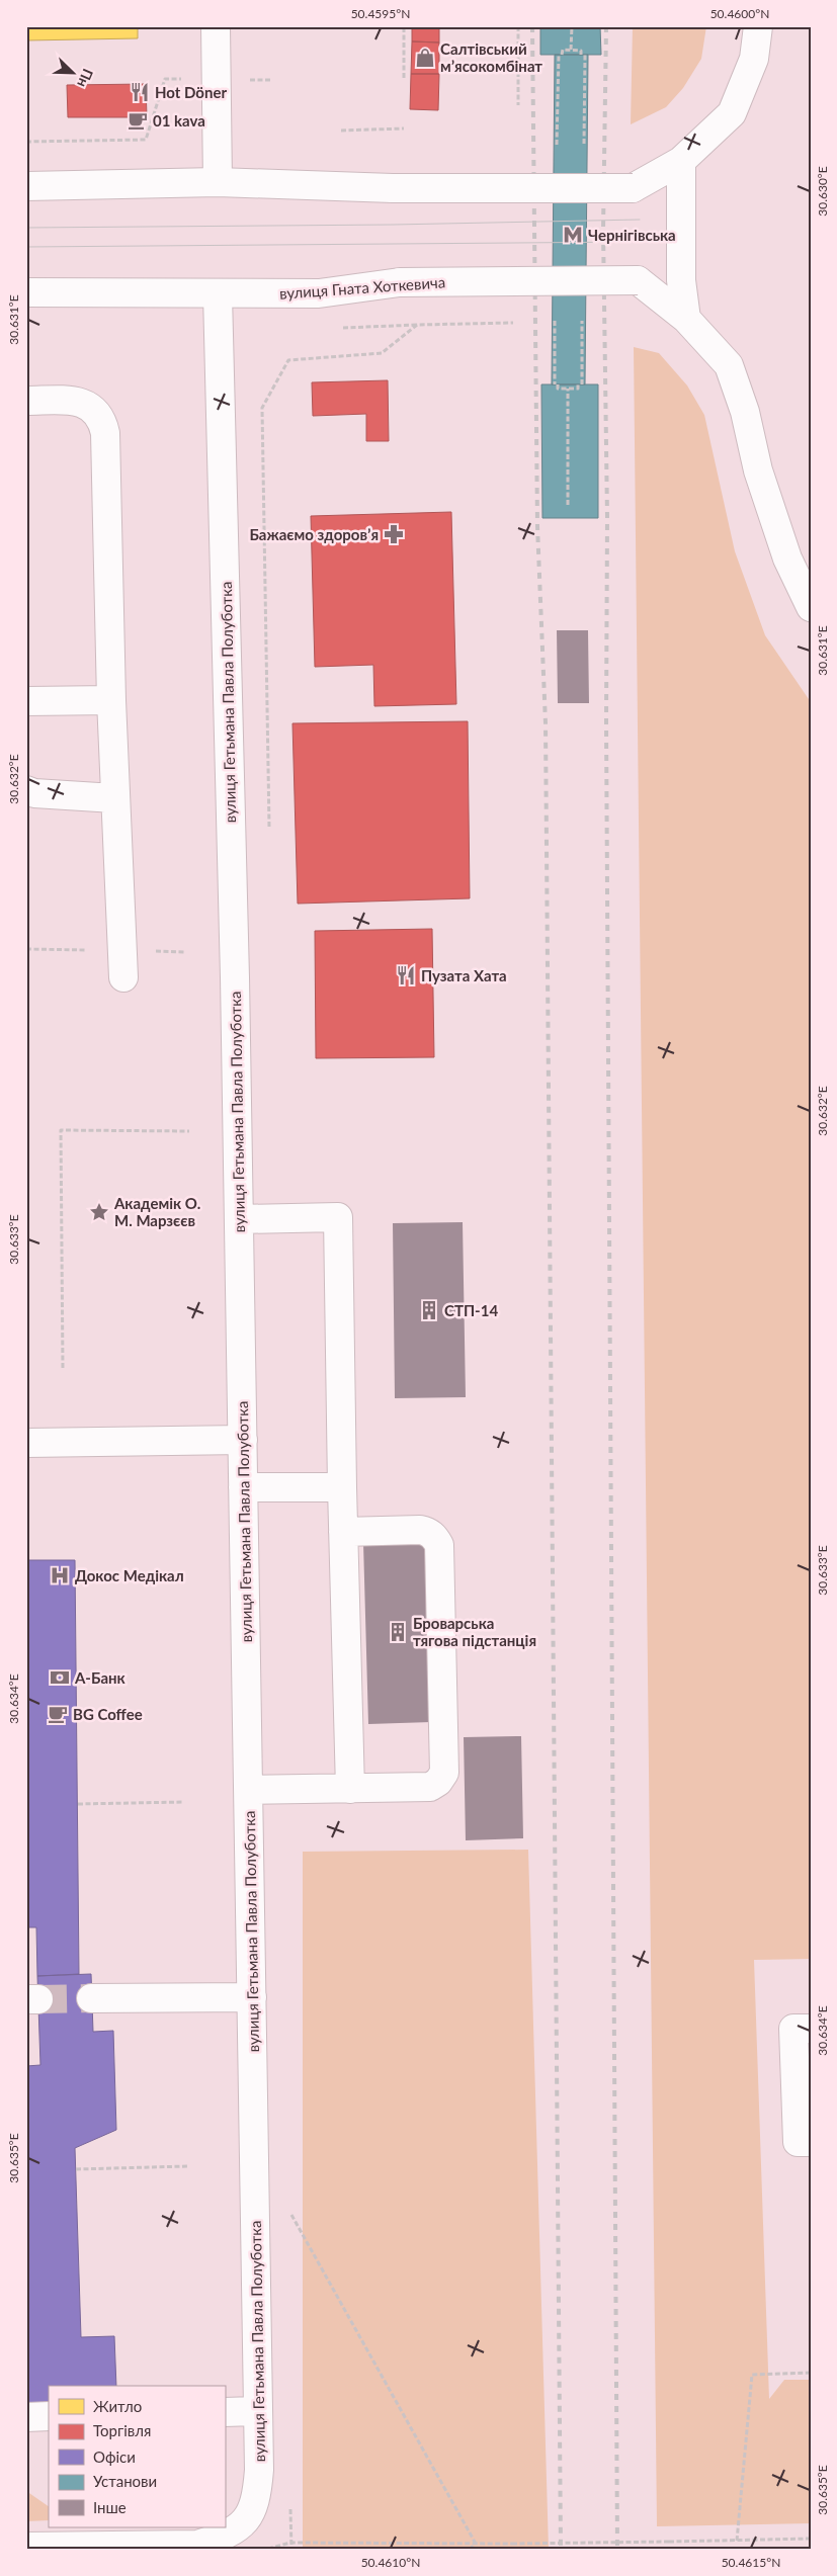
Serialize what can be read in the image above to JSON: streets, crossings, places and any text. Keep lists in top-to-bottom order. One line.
{"streets":{"main road":["вулиця Гната Хоткевича","вулиця Гетьмана Павла Полуботка"]},"crossings":[["вулиця Гната Хоткевича","вулиця Гетьмана Павла Полуботка"]],"places":{"shop":["Салтівський мʼясокомбінат"],"restaurant":["Hot Döner","Пузата Хата"],"cafe":["01 kava","BG Coffee"],"metro station":["Чернігівська"],"pharmacy":["Бажаємо здоровʼя"],"place":["Академік О. М. Марзєєв"],"building":["СТП-14","Броварська тягова підстанція"],"hospital":["Докос Медікал"],"bank":["А-Банк"]},"legend":["Житло","Торгівля","Офіси","Установи","Інше"],"north":"bottom right","coordinates":["50.4595°N","50.4600°N","30.630°E","30.631°E","30.632°E","30.633°E","30.634°E","30.635°E","50.4610°N","50.4615°N"]}
